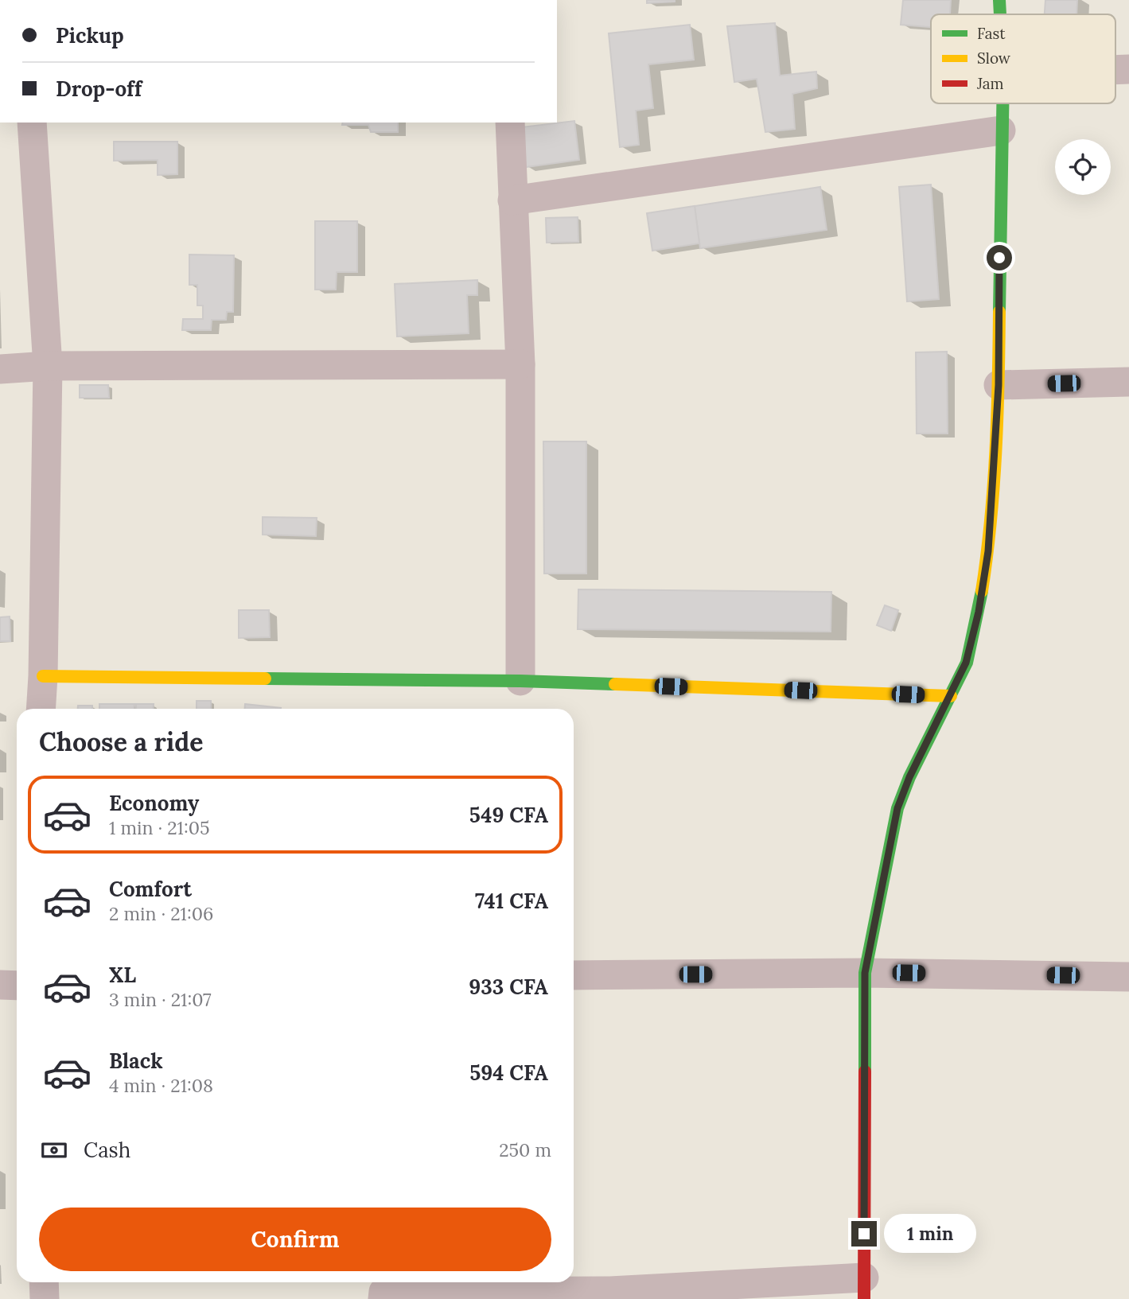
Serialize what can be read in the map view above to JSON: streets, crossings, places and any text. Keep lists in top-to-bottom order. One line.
{"legend":["Fast","Slow","Jam"],"page":{"banner":["Pickup","Drop-off"],"heading":"Choose a ride","list":[{"name":"Economy","note":"1 min · 21:05","value":"549 CFA"},{"name":"Comfort","note":"2 min · 21:06","value":"741 CFA"},{"name":"XL","note":"3 min · 21:07","value":"933 CFA"},{"name":"Black","note":"4 min · 21:08","value":"594 CFA"}],"pay":["Cash","250 m"],"buttons":"Confirm","bubble":"1 min"}}
